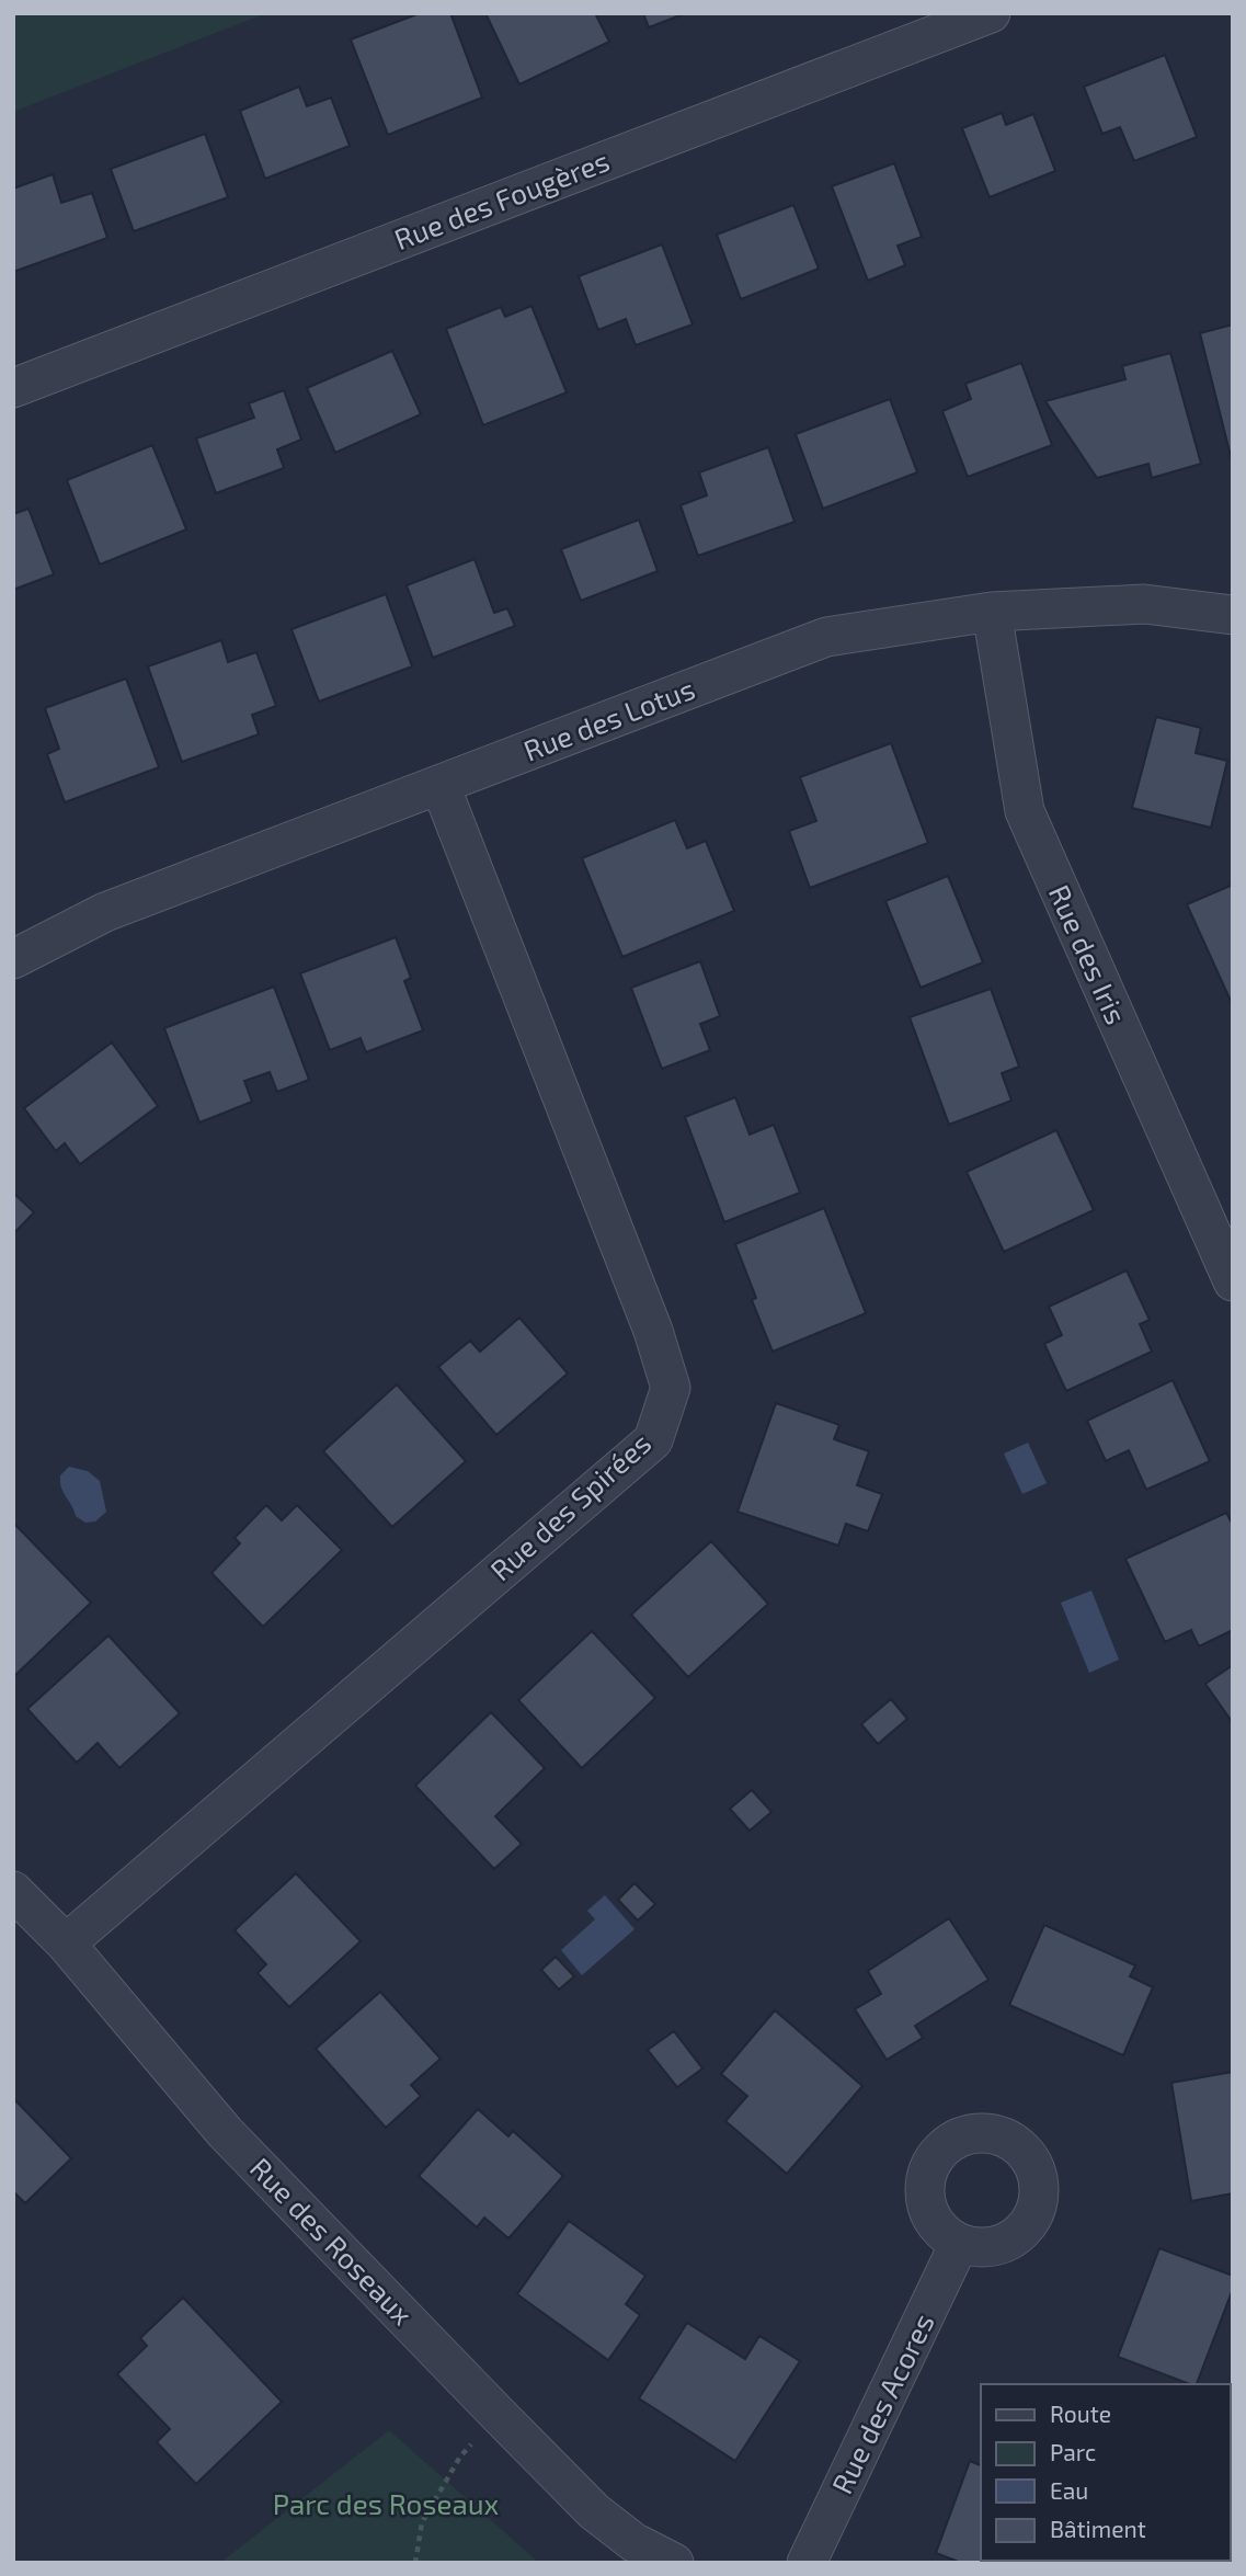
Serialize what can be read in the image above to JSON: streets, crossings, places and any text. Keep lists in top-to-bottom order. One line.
{"streets":{"street":["Rue des Fougères","Rue des Lotus","Rue des Iris","Rue des Spirées","Rue des Roseaux","Rue des Acores"]},"crossings":[["Rue des Lotus","Rue des Iris"],["Rue des Lotus","Rue des Spirées"],["Rue des Spirées","Rue des Roseaux"]],"parks":["Parc des Roseaux"],"legend":["Route","Parc","Eau","Bâtiment"]}
